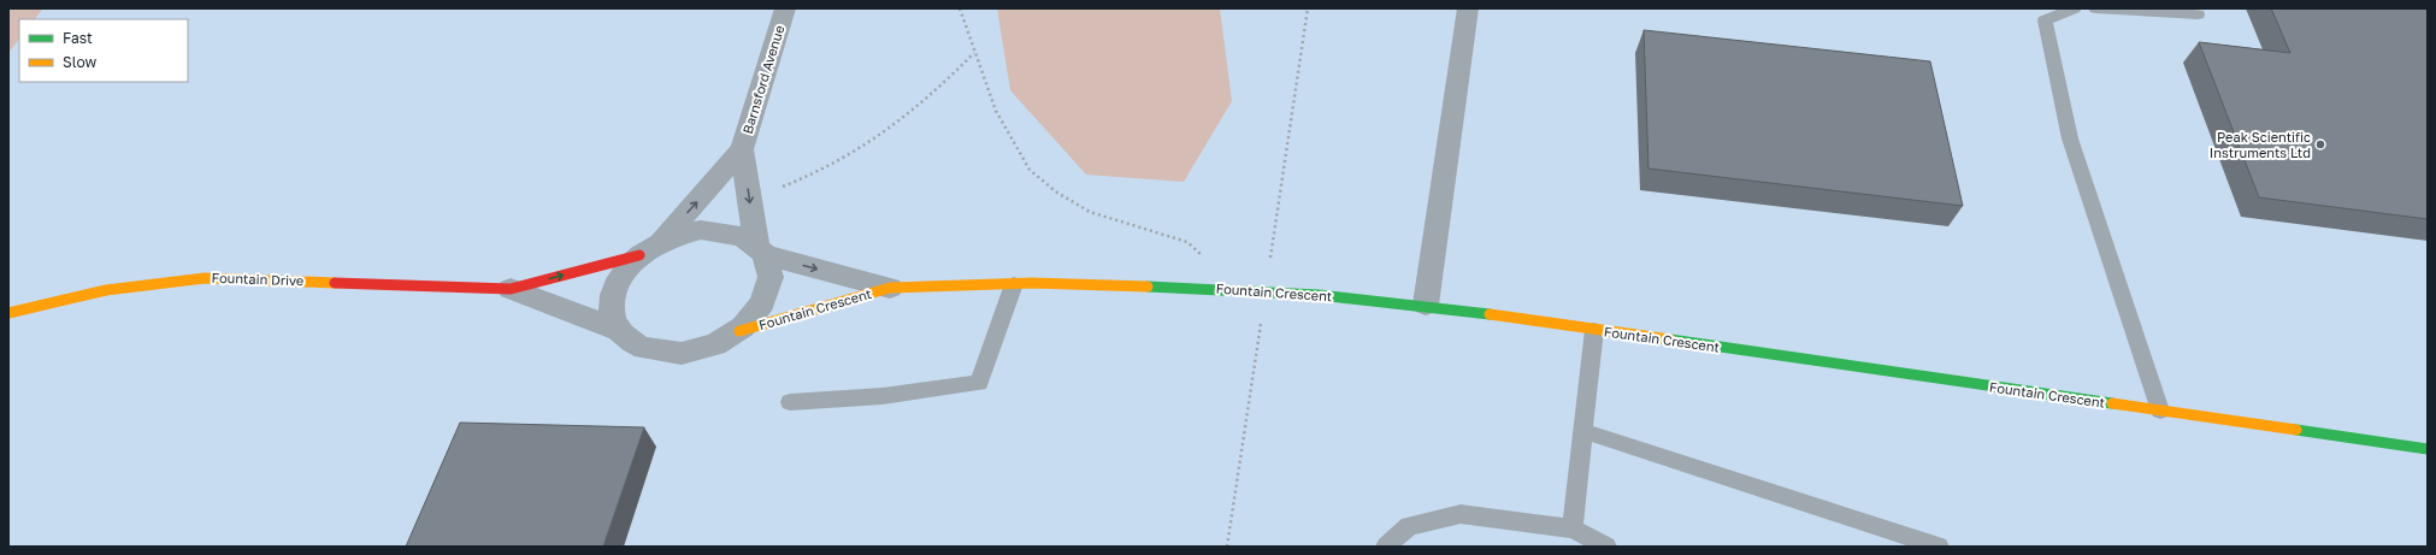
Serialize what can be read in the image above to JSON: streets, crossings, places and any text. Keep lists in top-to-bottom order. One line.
{"streets":{"street":["Barnsford Avenue","Fountain Drive","Fountain Crescent"]},"crossings":[["Barnsford Avenue","Fountain Drive"],["Barnsford Avenue","Fountain Crescent"],["Fountain Drive","Fountain Crescent"]],"places":["Peak Scientific Instruments Ltd"],"legend":["Fast","Slow"]}
